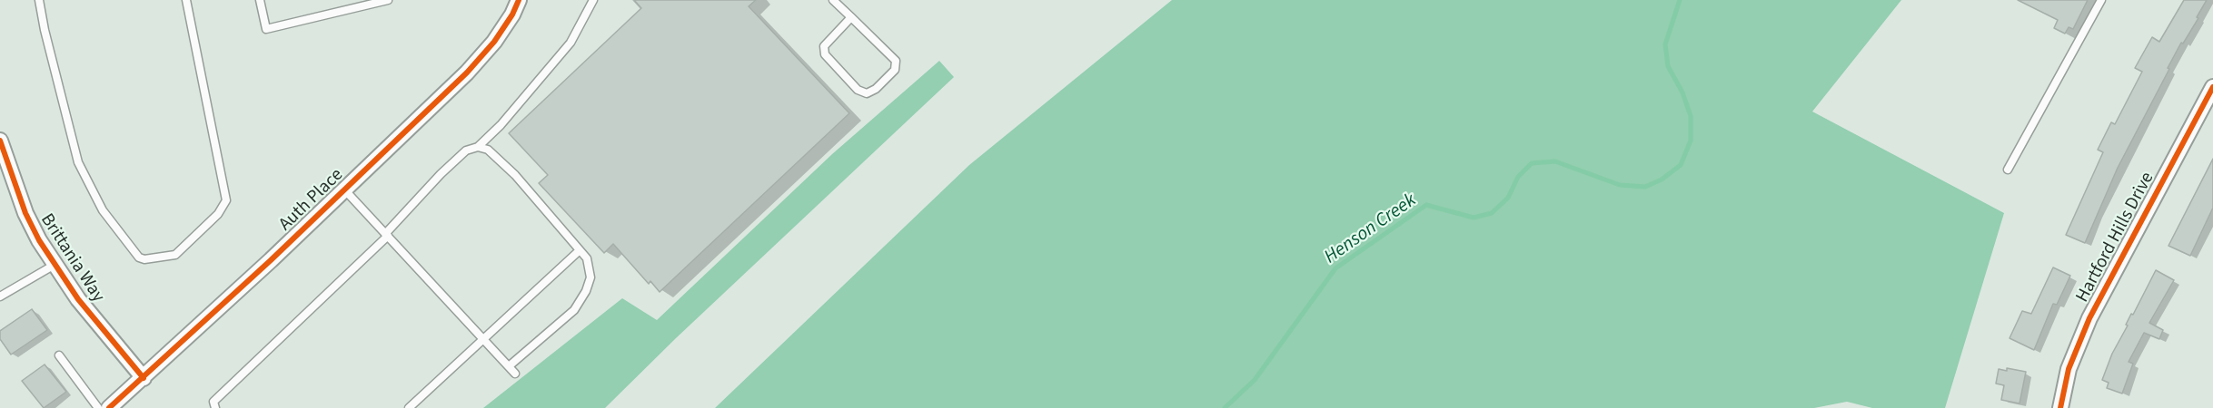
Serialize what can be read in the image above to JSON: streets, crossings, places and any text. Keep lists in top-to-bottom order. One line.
{"streets":{"street":["Auth Place","Hartford Hills Drive","Brittania Way"]},"crossings":[["Auth Place","Brittania Way"]],"water":["Henson Creek"]}
